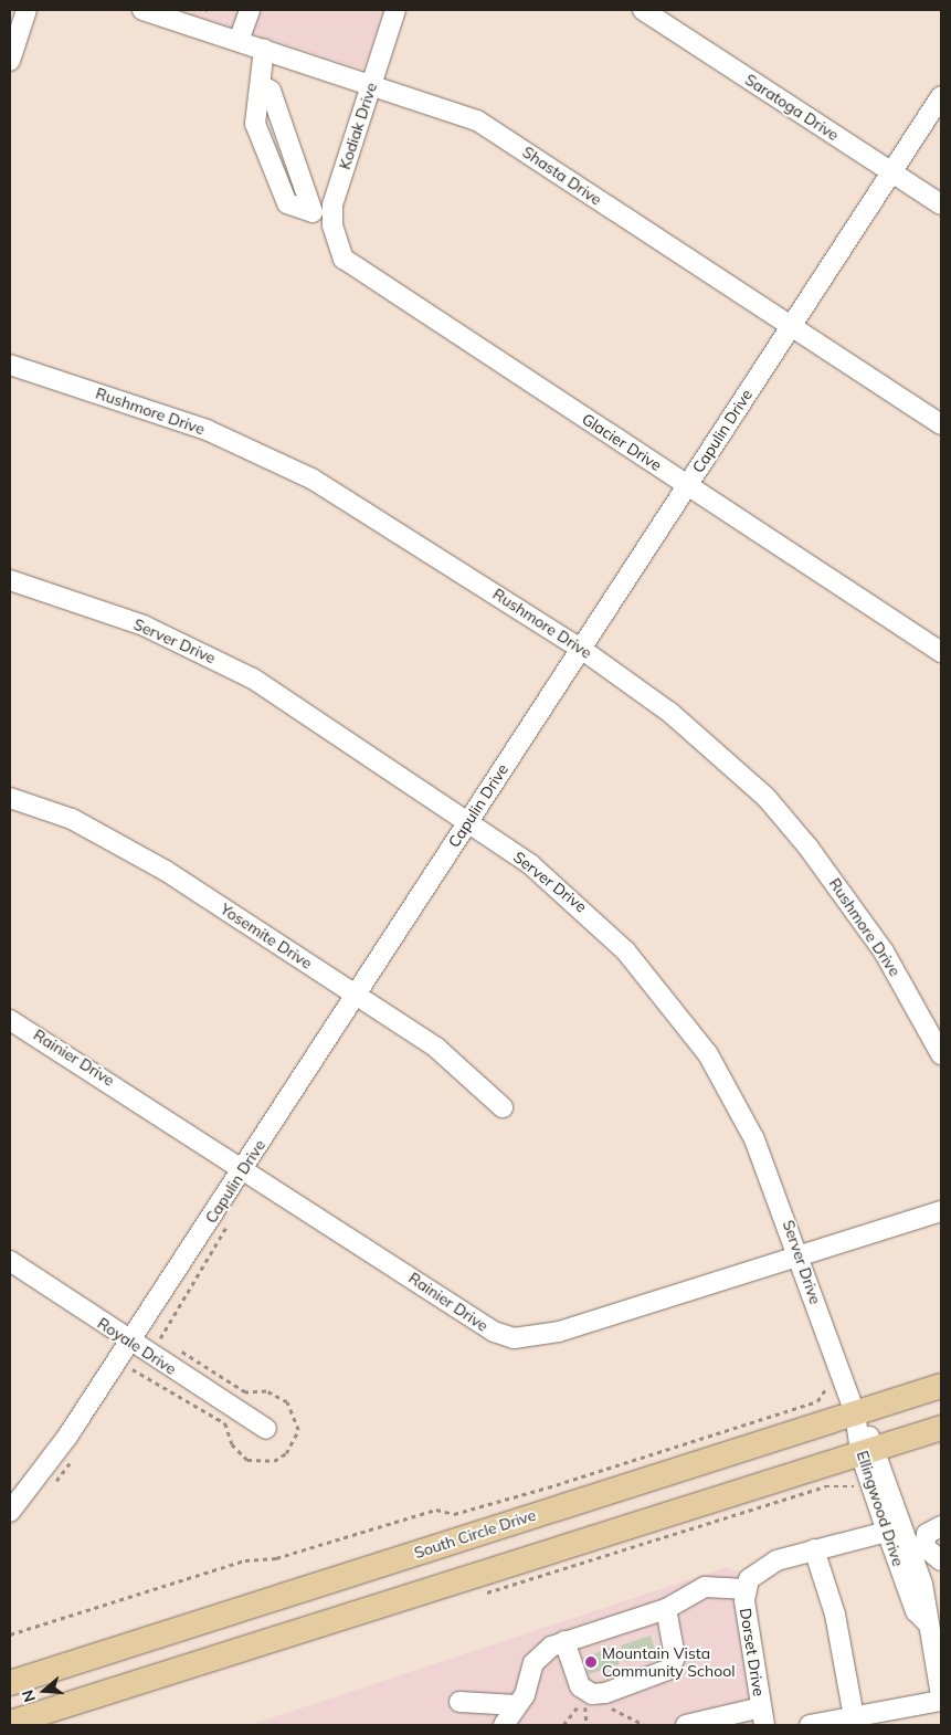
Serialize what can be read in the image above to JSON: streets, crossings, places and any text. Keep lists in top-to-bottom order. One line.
{"streets":{"main road":["South Circle Drive"],"street":["Saratoga Drive","Kodiak Drive","Shasta Drive","Rushmore Drive","Capulin Drive","Glacier Drive","Server Drive","Yosemite Drive","Rainier Drive","Royale Drive","Ellingwood Drive","Dorset Drive"]},"crossings":[["Saratoga Drive","Capulin Drive"],["Kodiak Drive","Shasta Drive"],["Kodiak Drive","Glacier Drive"],["Shasta Drive","Capulin Drive"],["Shasta Drive","Glacier Drive"],["Rushmore Drive","Capulin Drive"],["Capulin Drive","Glacier Drive"],["Capulin Drive","Server Drive"],["Capulin Drive","Yosemite Drive"],["Capulin Drive","Rainier Drive"],["Capulin Drive","Royale Drive"],["Server Drive","Rainier Drive"],["Server Drive","Ellingwood Drive"],["Server Drive","South Circle Drive"],["Ellingwood Drive","South Circle Drive"]],"places":["Mountain Vista Community School"],"north":"left"}
